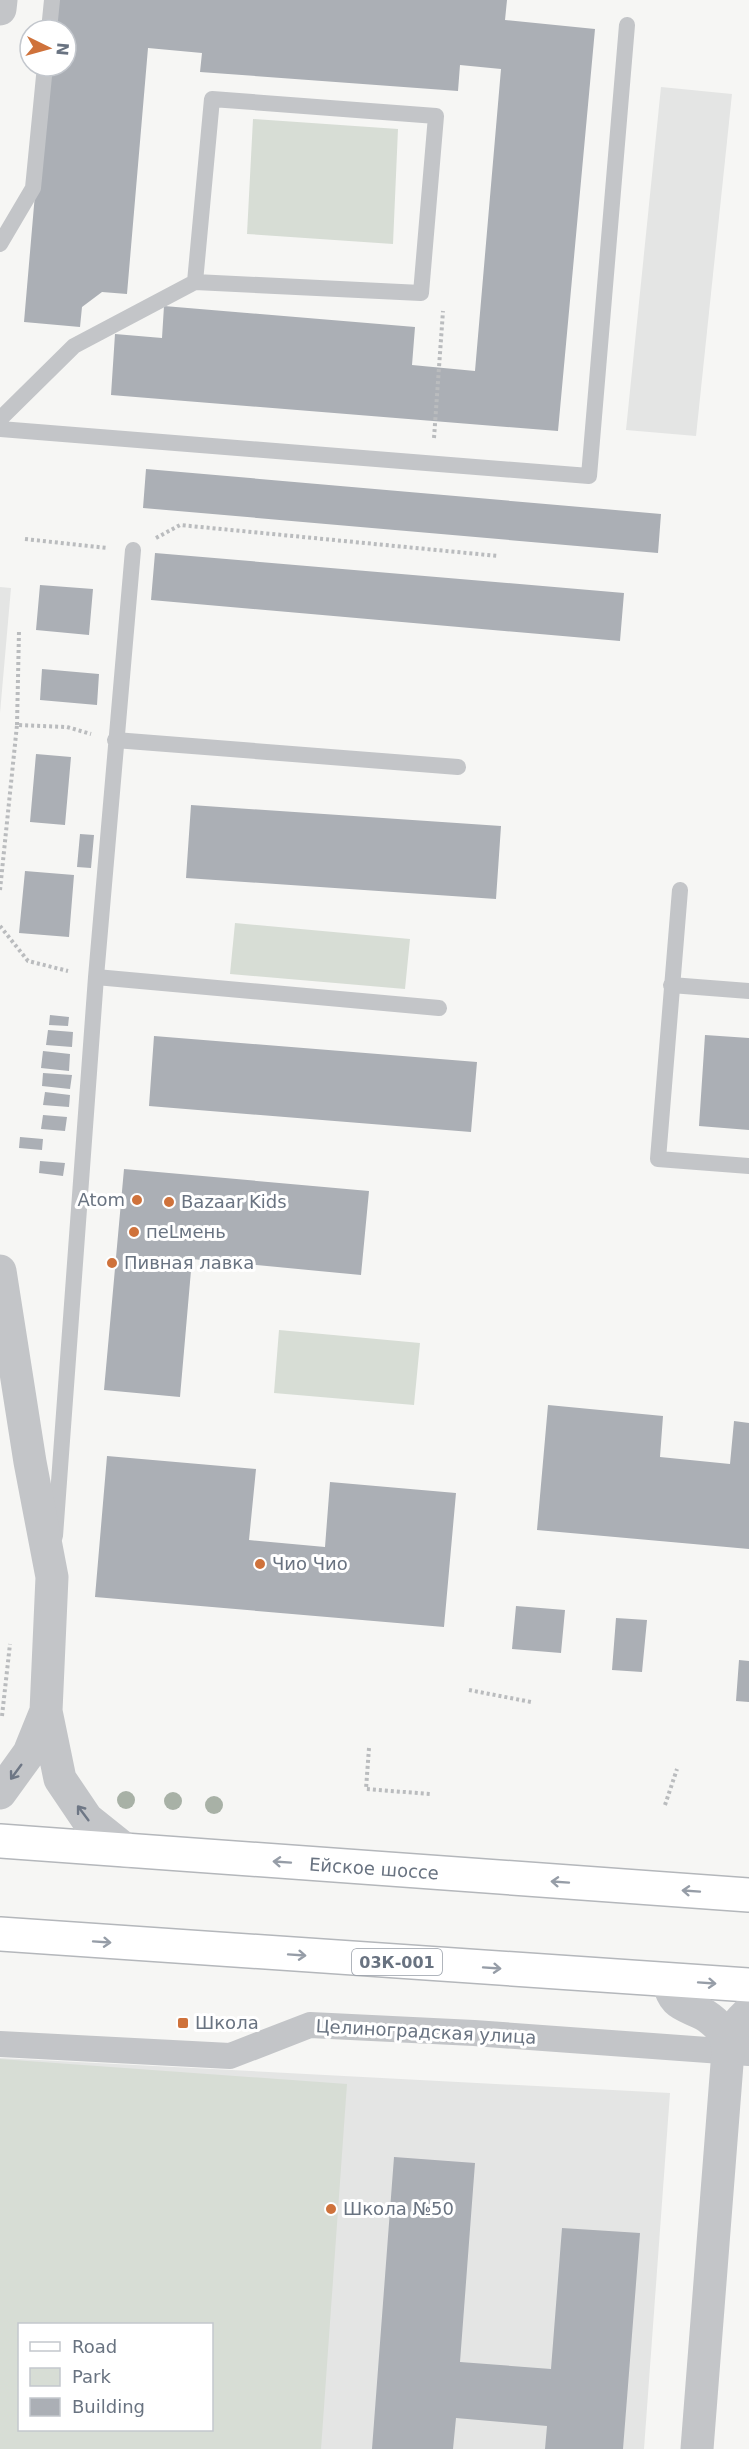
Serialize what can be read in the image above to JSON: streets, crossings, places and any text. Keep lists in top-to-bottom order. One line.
{"streets":{"main road":["Ейское шоссе","03К-001"],"street":["Целиноградская улица"]},"places":{"other":["Atom","Bazaar Kids","пеLмень","Пивная лавка","Чио Чио","Школа №50"],"transit":["Школа"]},"legend":["Road","Park","Building"],"north":"right"}
